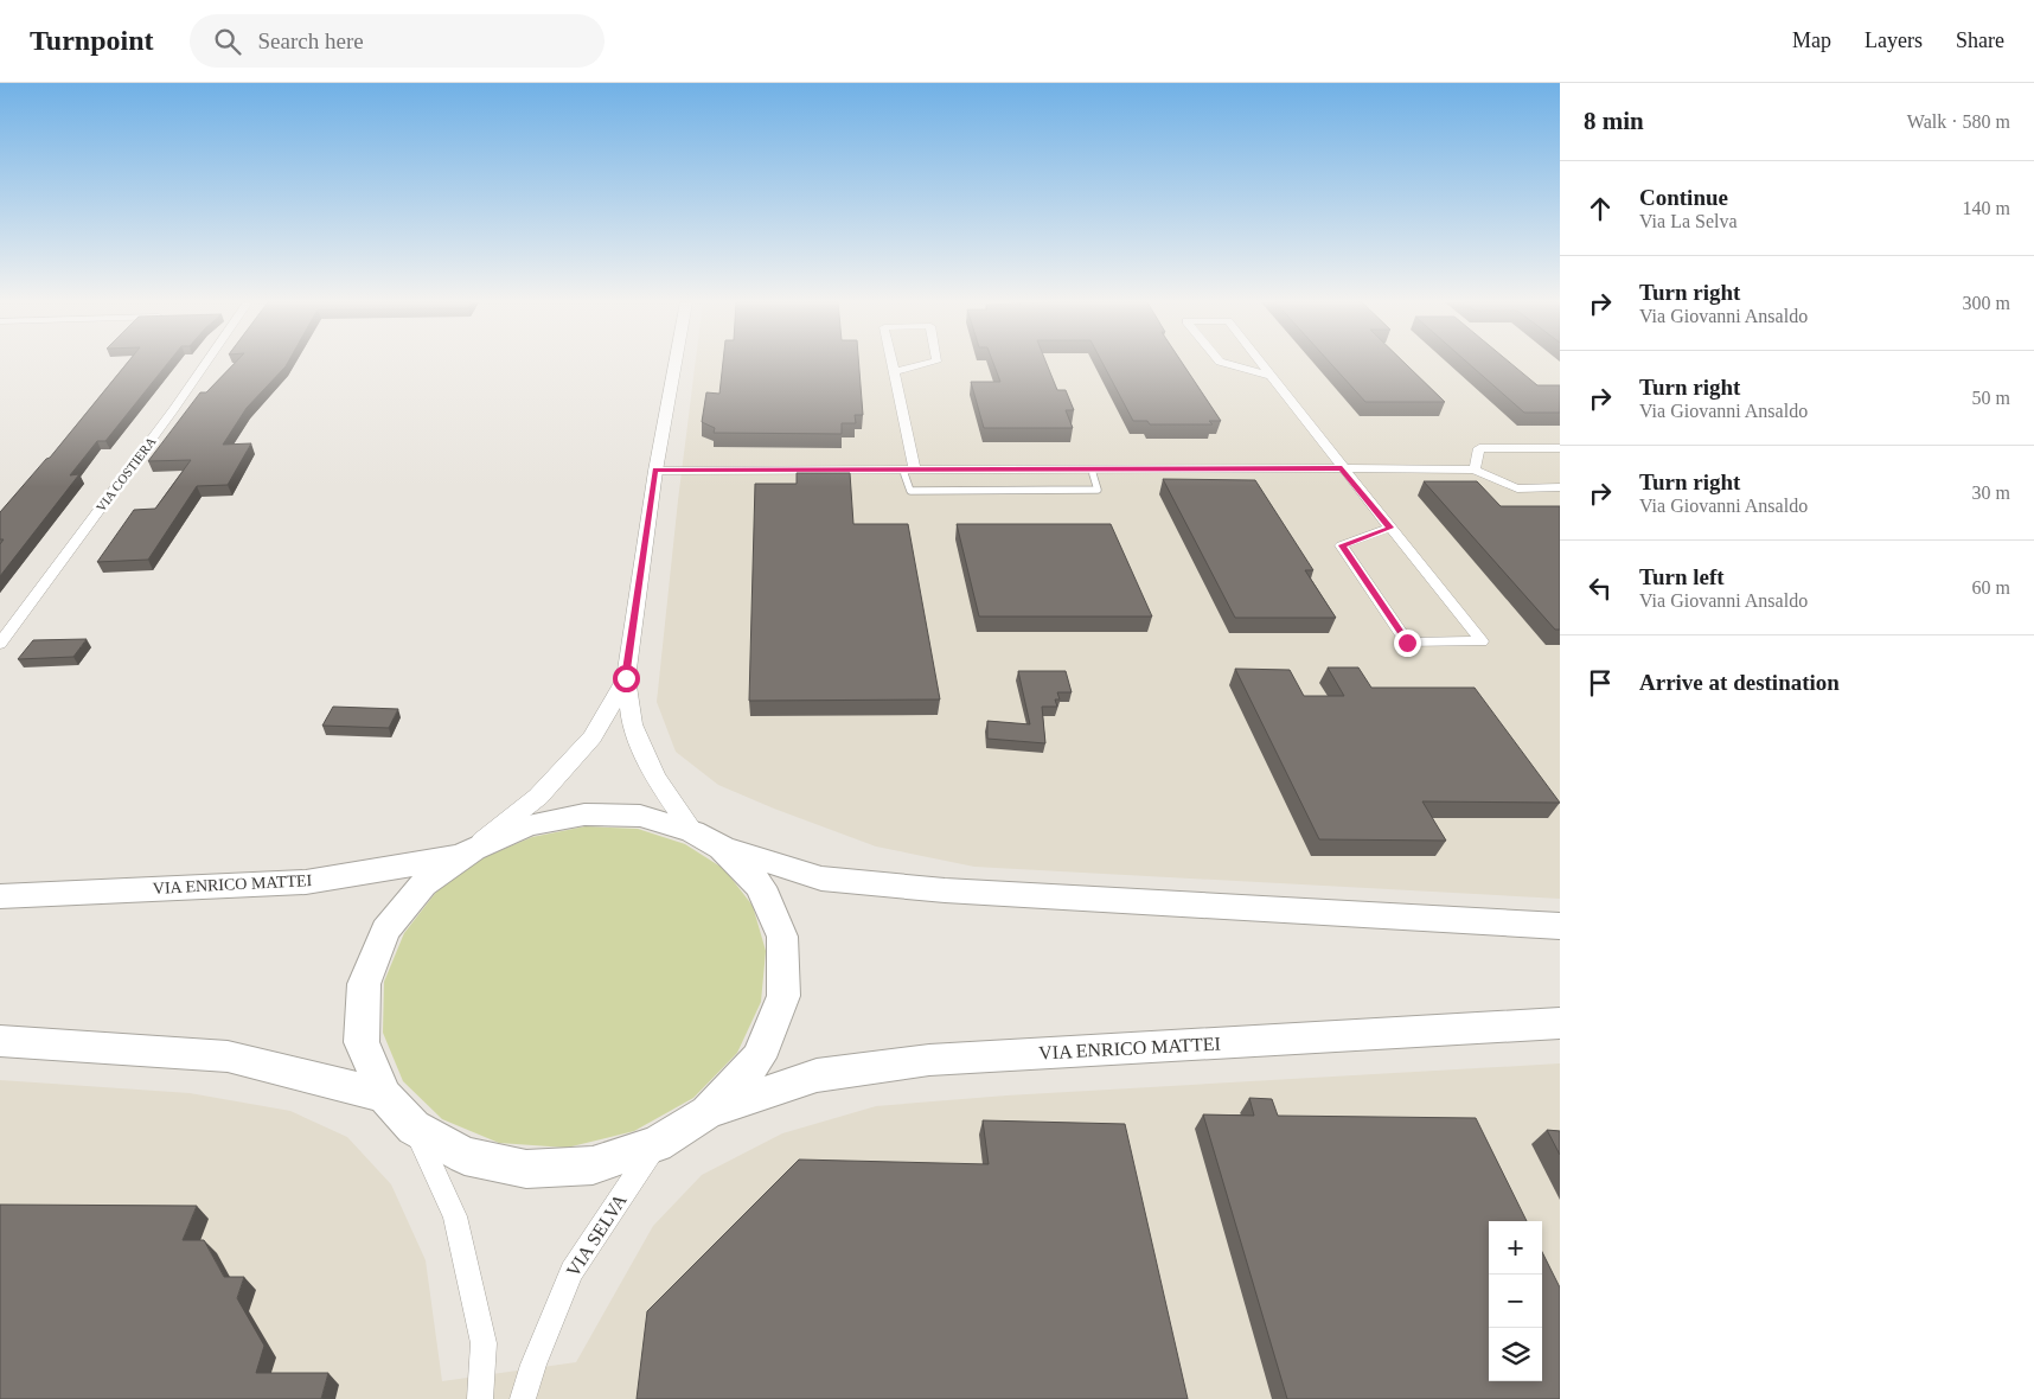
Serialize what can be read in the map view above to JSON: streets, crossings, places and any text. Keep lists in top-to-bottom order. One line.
{"streets":{"main road":["VIA ENRICO MATTEI"],"street":["VIA COSTIERA","VIA SELVA"]},"page":{"header":"Turnpoint","search":"Search here","nav":["Map","Layers","Share"],"heading":["8 min","Walk · 580 m"],"list":[["Continue","Via La Selva","140 m"],["Turn right","Via Giovanni Ansaldo","300 m"],["Turn right","Via Giovanni Ansaldo","50 m"],["Turn right","Via Giovanni Ansaldo","30 m"],["Turn left","Via Giovanni Ansaldo","60 m"],"Arrive at destination"],"map_buttons":["+","−"]}}
